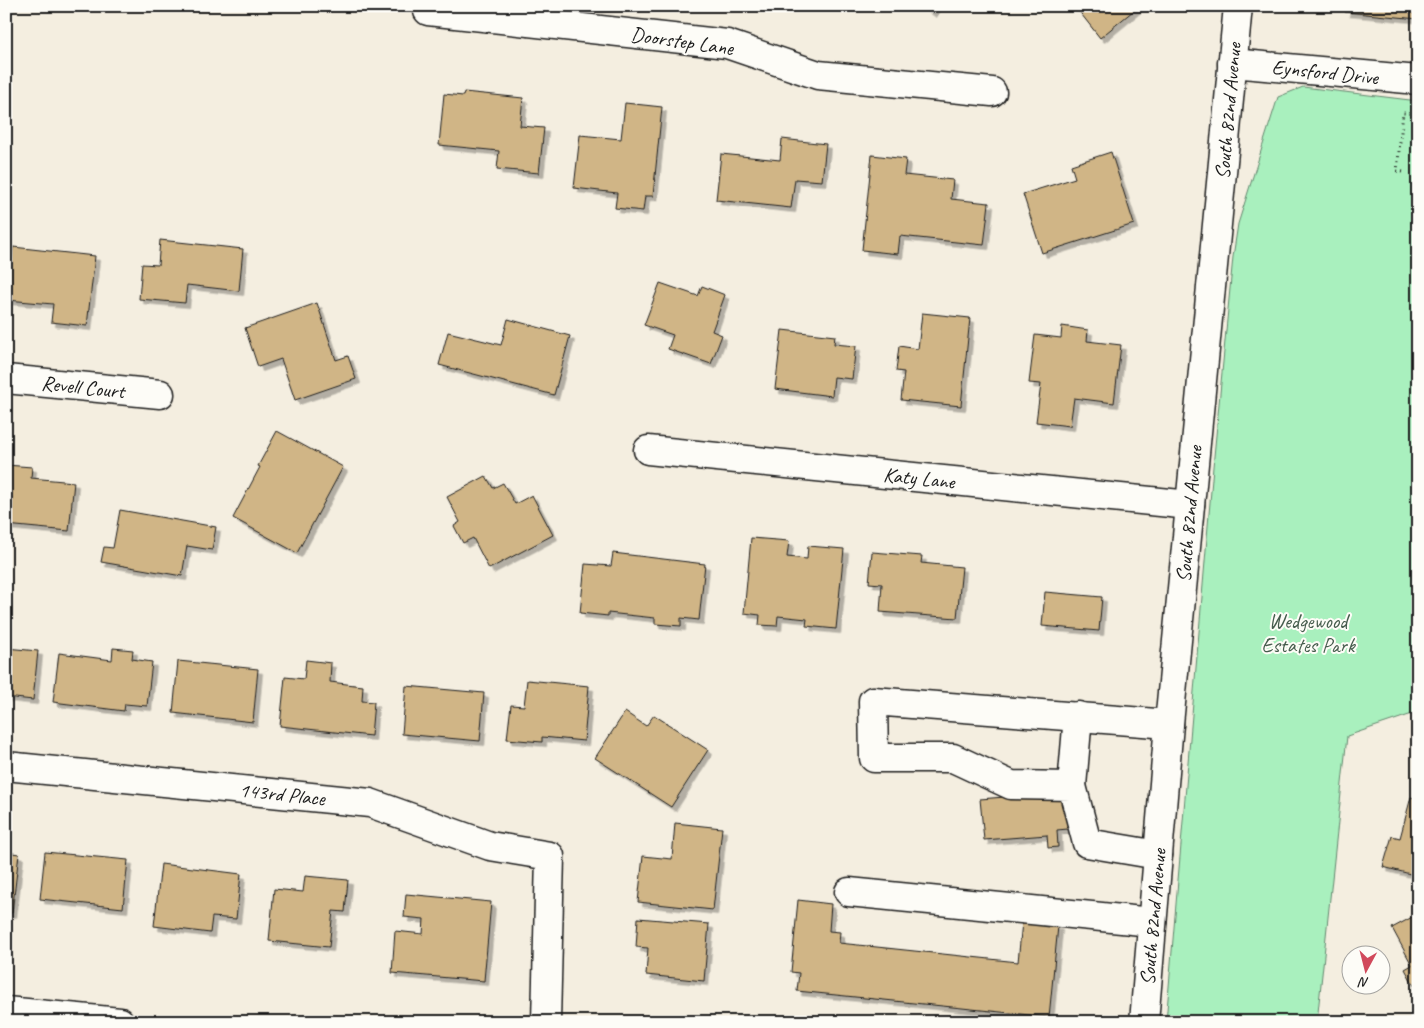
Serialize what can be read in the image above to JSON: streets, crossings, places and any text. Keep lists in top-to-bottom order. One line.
{"streets":{"street":["Doorstep Lane","Eynsford Drive","South 82nd Avenue","Revell Court","Katy Lane","143rd Place"]},"crossings":[["Eynsford Drive","South 82nd Avenue"],["South 82nd Avenue","Katy Lane"]],"parks":["Wedgewood Estates Park"],"north":"bottom"}
